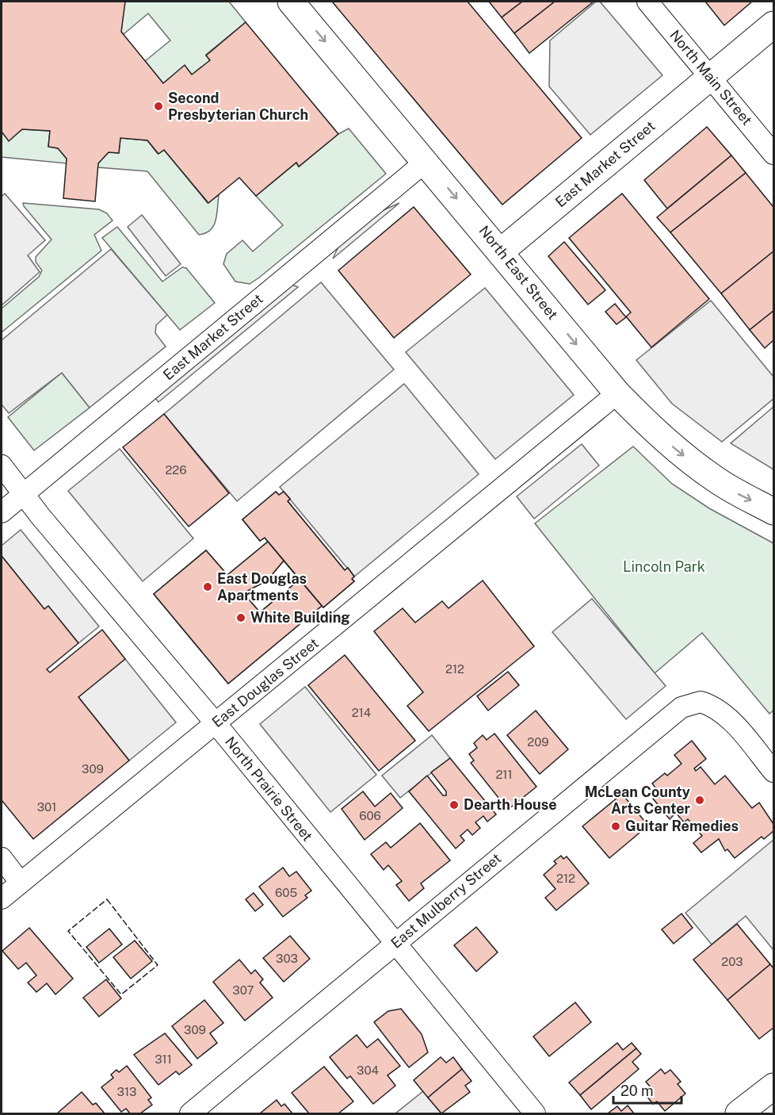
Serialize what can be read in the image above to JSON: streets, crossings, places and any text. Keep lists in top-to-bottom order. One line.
{"streets":{"main road":["East Market Street","North East Street"],"street":["North Main Street","East Douglas Street","North Prairie Street","East Mulberry Street"]},"crossings":[["North Main Street","East Market Street"],["East Market Street","North East Street"],["East Market Street","North Prairie Street"],["North East Street","East Douglas Street"],["East Douglas Street","North Prairie Street"],["North Prairie Street","East Mulberry Street"]],"one_way":["North East Street"],"parks":["Lincoln Park"],"places":["Second Presbyterian Church","East Douglas Apartments","White Building","McLean County Arts Center","Dearth House","Guitar Remedies"],"house_numbers":["226","212","214","209","309","211","301","606","212","605","303","203","307","309","311","304","313"],"scale_bar":"20 m"}
